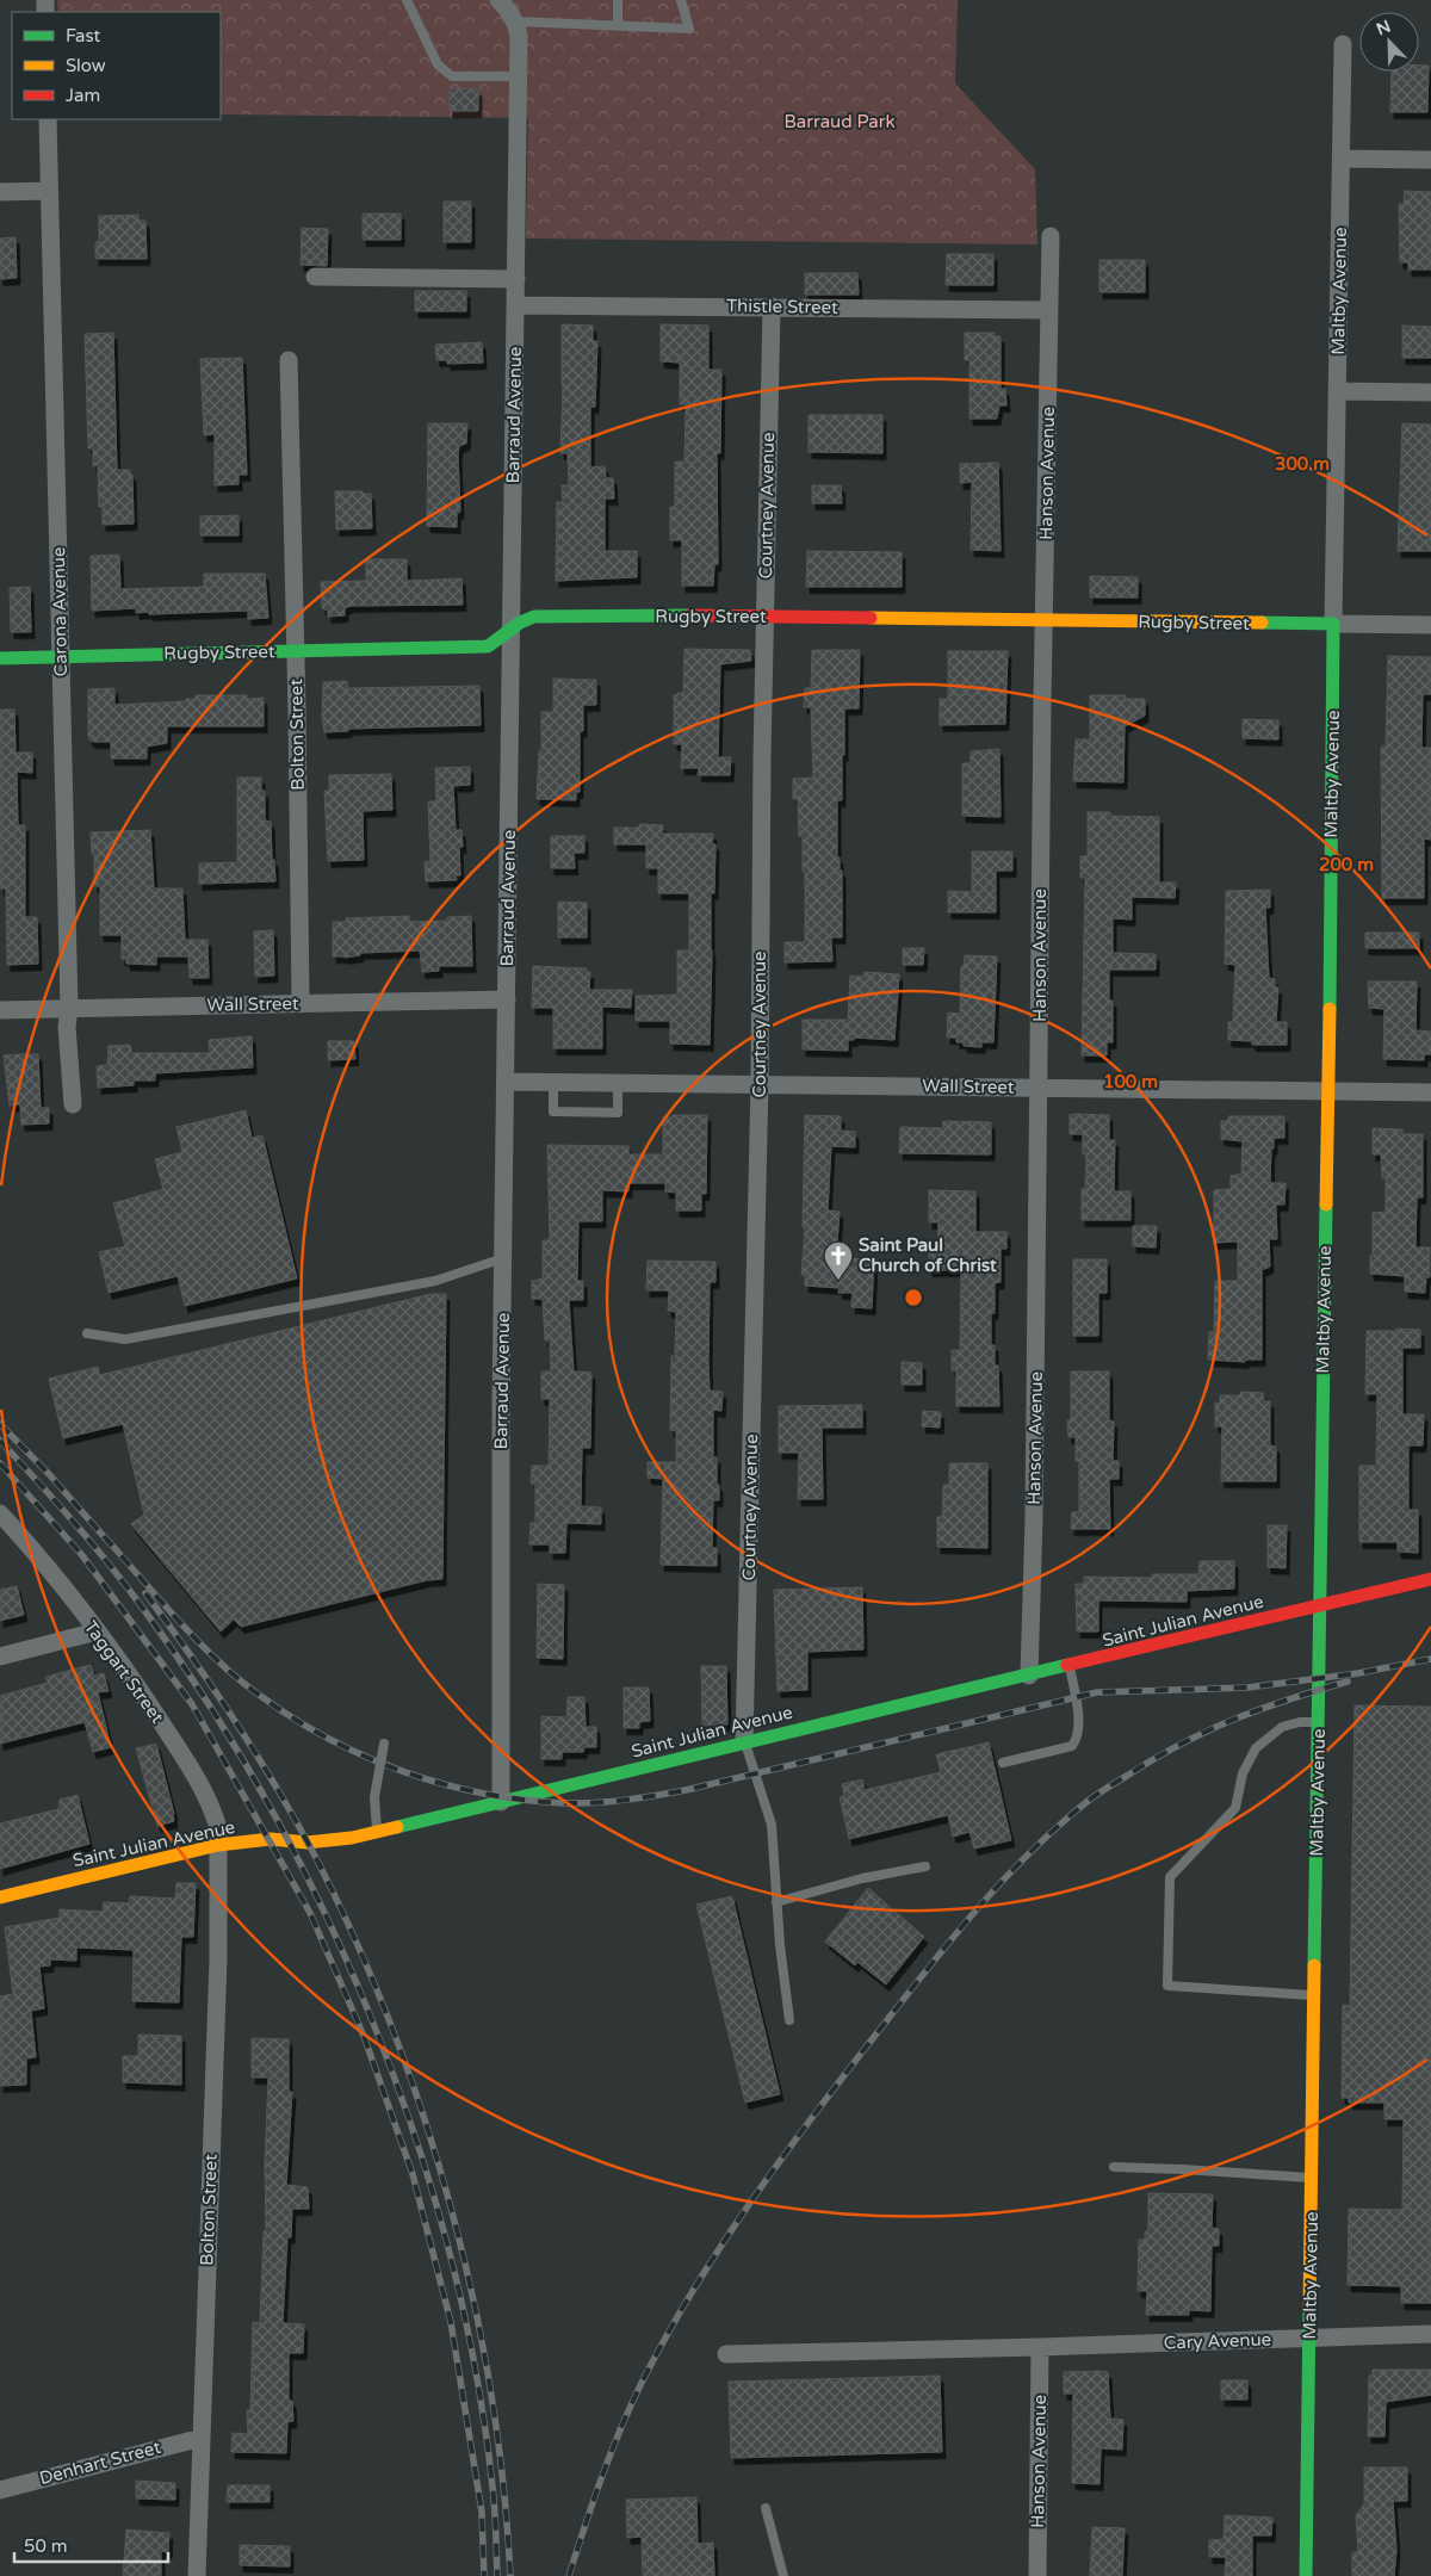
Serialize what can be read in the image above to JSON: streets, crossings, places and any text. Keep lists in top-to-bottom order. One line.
{"streets":{"street":["Maltby Avenue","Thistle Street","Barraud Avenue","Hanson Avenue","Courtney Avenue","Carona Avenue","Rugby Street","Bolton Street","Wall Street","Saint Julian Avenue","Taggart Street","Cary Avenue","Denhart Street"]},"crossings":[["Maltby Avenue","Rugby Street"],["Maltby Avenue","Wall Street"],["Maltby Avenue","Saint Julian Avenue"],["Maltby Avenue","Cary Avenue"],["Thistle Street","Barraud Avenue"],["Thistle Street","Hanson Avenue"],["Thistle Street","Courtney Avenue"],["Barraud Avenue","Rugby Street"],["Barraud Avenue","Wall Street"],["Barraud Avenue","Saint Julian Avenue"],["Hanson Avenue","Rugby Street"],["Hanson Avenue","Wall Street"],["Hanson Avenue","Saint Julian Avenue"],["Hanson Avenue","Cary Avenue"],["Courtney Avenue","Rugby Street"],["Courtney Avenue","Wall Street"],["Courtney Avenue","Saint Julian Avenue"],["Carona Avenue","Rugby Street"],["Carona Avenue","Wall Street"],["Rugby Street","Bolton Street"],["Bolton Street","Wall Street"],["Bolton Street","Saint Julian Avenue"],["Bolton Street","Taggart Street"],["Bolton Street","Denhart Street"],["Saint Julian Avenue","Taggart Street"]],"parks":["Barraud Park"],"places":{"church":["Saint Paul Church of Christ"]},"legend":["Fast","Slow","Jam"],"scale_bar":"50 m","north":"top left","rings":["300 m","200 m","100 m"]}
